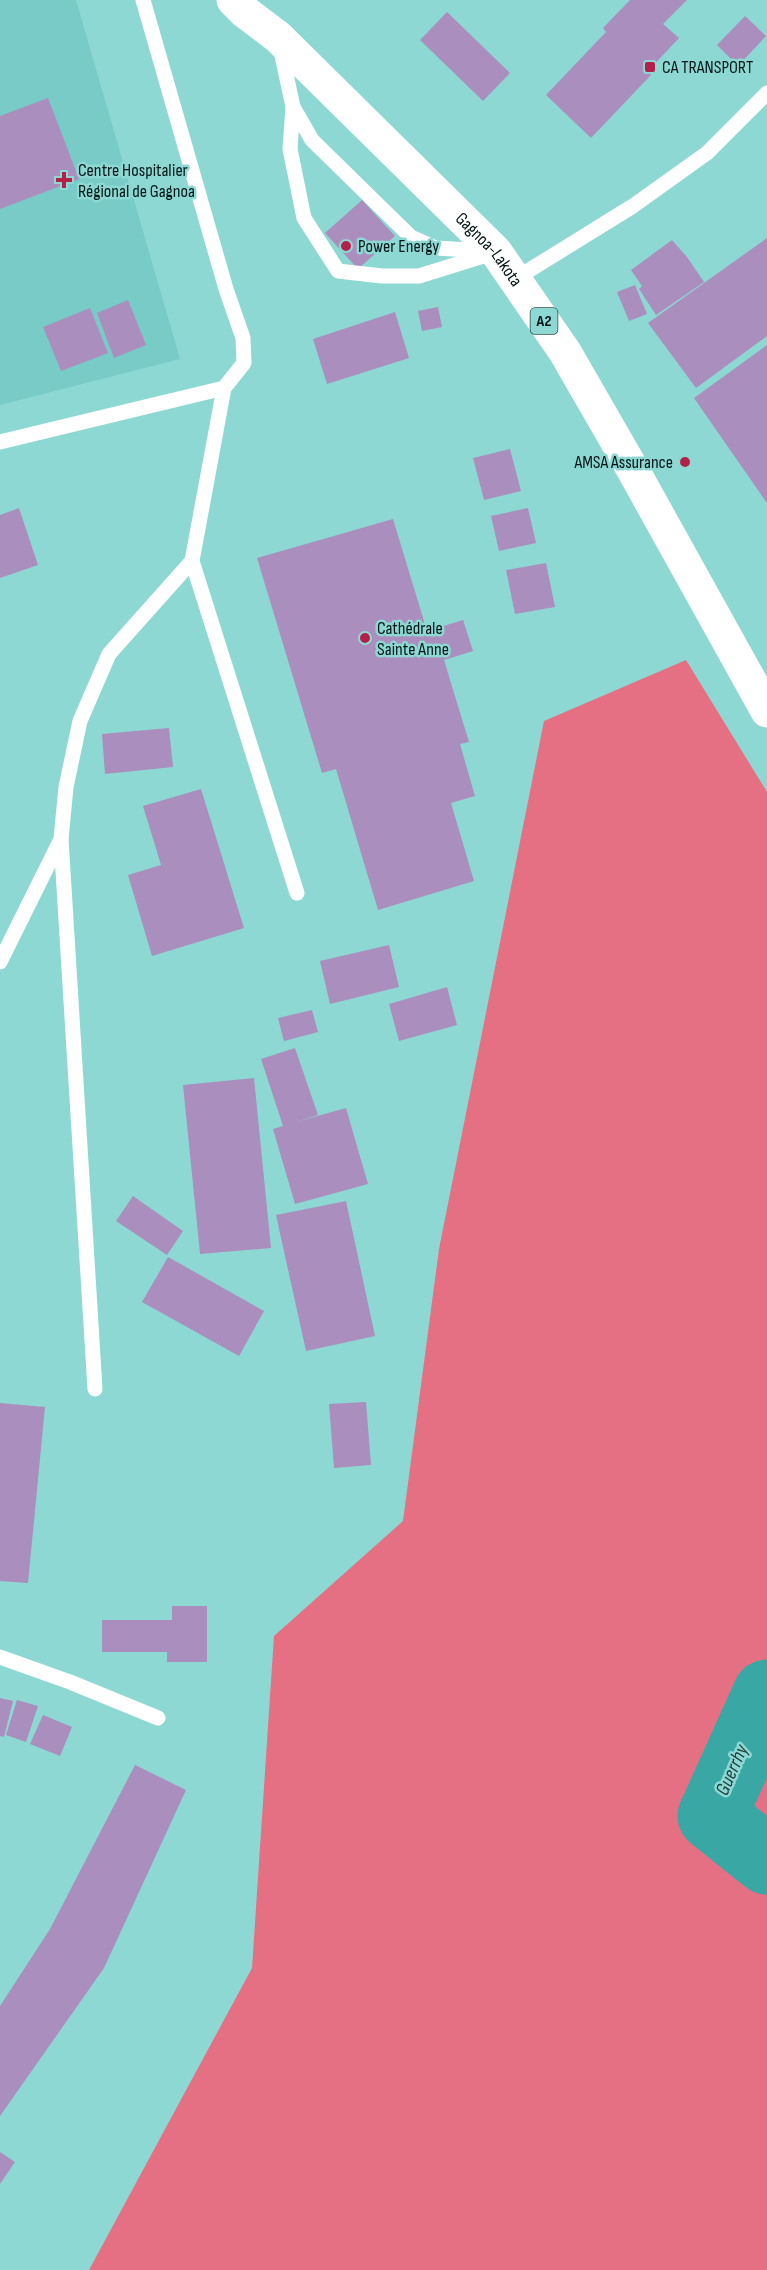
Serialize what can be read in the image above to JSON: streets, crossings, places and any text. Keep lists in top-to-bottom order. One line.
{"streets":{"main road":["Gagnoa-Lakota","A2"]},"water":["Guerrhy"],"places":{"transit":["CA TRANSPORT"],"health":["Centre Hospitalier Régional de Gagnoa"],"other":["Power Energy","AMSA Assurance","Cathédrale Sainte Anne"]}}
